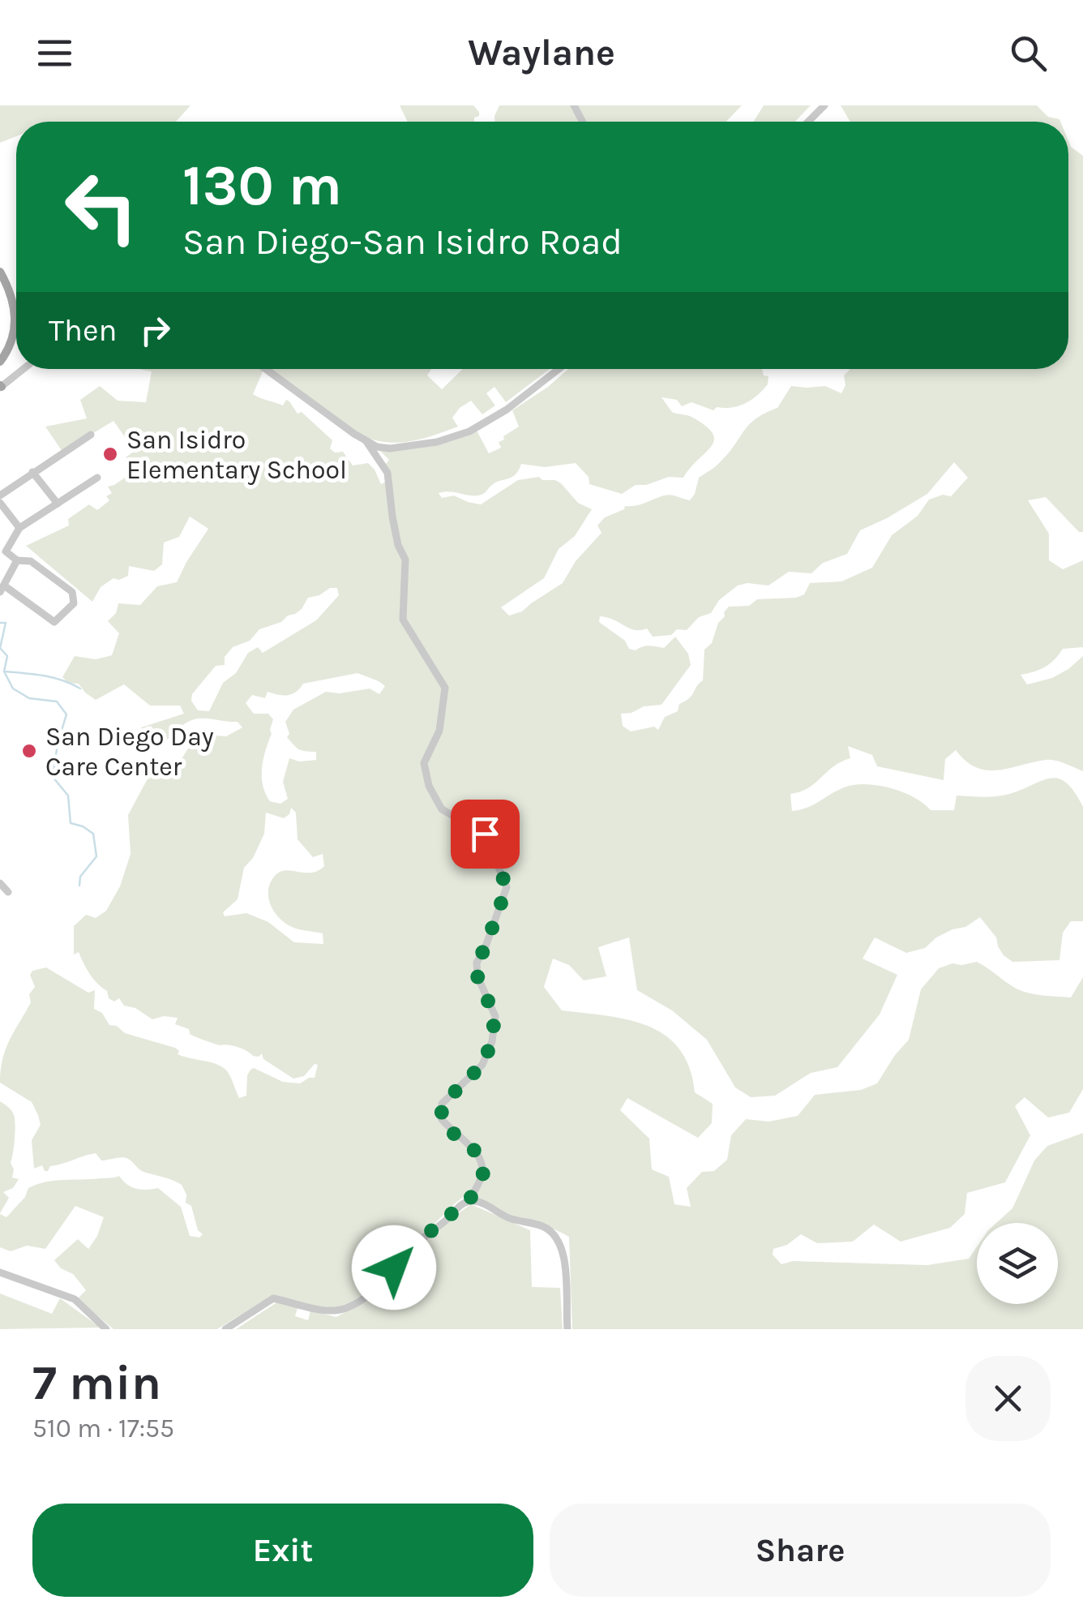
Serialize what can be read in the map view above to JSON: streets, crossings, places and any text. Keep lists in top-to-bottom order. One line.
{"places":["San Isidro Elementary School","San Diego Day Care Center"],"page":{"header":"Waylane","turn":["130 m","San Diego-San Isidro Road"],"then":"Then","heading":["7 min","510 m · 17:55"],"buttons":["Exit","Share"]}}
